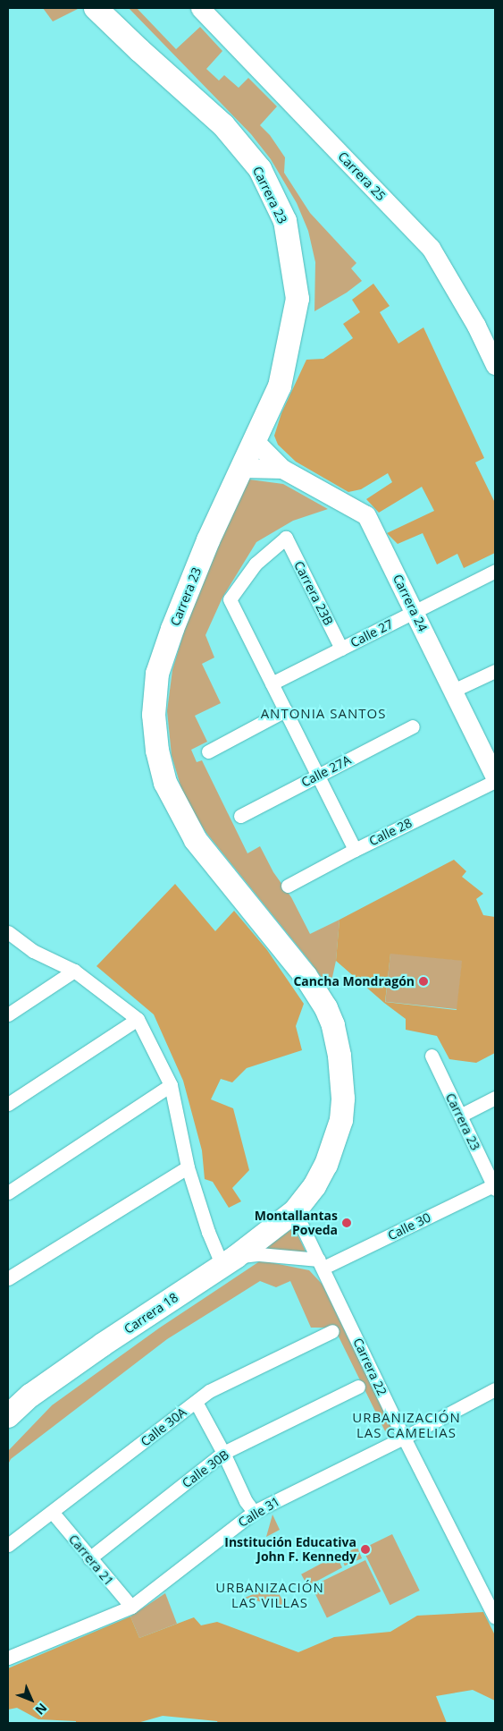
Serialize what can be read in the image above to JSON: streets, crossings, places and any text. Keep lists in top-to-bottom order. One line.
{"streets":{"highway":["Carrera 23","Carrera 18"],"street":["Carrera 25","Carrera 23B","Carrera 24","Calle 27","Calle 27A","Calle 28","Calle 30","Carrera 22","Calle 30A","Calle 30B","Calle 31","Carrera 21"]},"crossings":[["Carrera 23","Carrera 24"],["Carrera 23","Calle 30"],["Carrera 23","Carrera 18"],["Carrera 23","Carrera 22"],["Carrera 23B","Calle 27"],["Carrera 24","Calle 27"],["Carrera 24","Calle 28"],["Calle 30","Carrera 22"],["Carrera 18","Carrera 22"],["Carrera 22","Calle 31"],["Calle 30A","Carrera 21"],["Calle 30B","Carrera 21"],["Calle 31","Carrera 21"]],"districts":["ANTONIA SANTOS","URBANIZACIÓN LAS CAMELIAS","URBANIZACIÓN LAS VILLAS"],"places":["Cancha Mondragón","Montallantas Poveda","Institución Educativa John F. Kennedy"],"north":"bottom right"}
